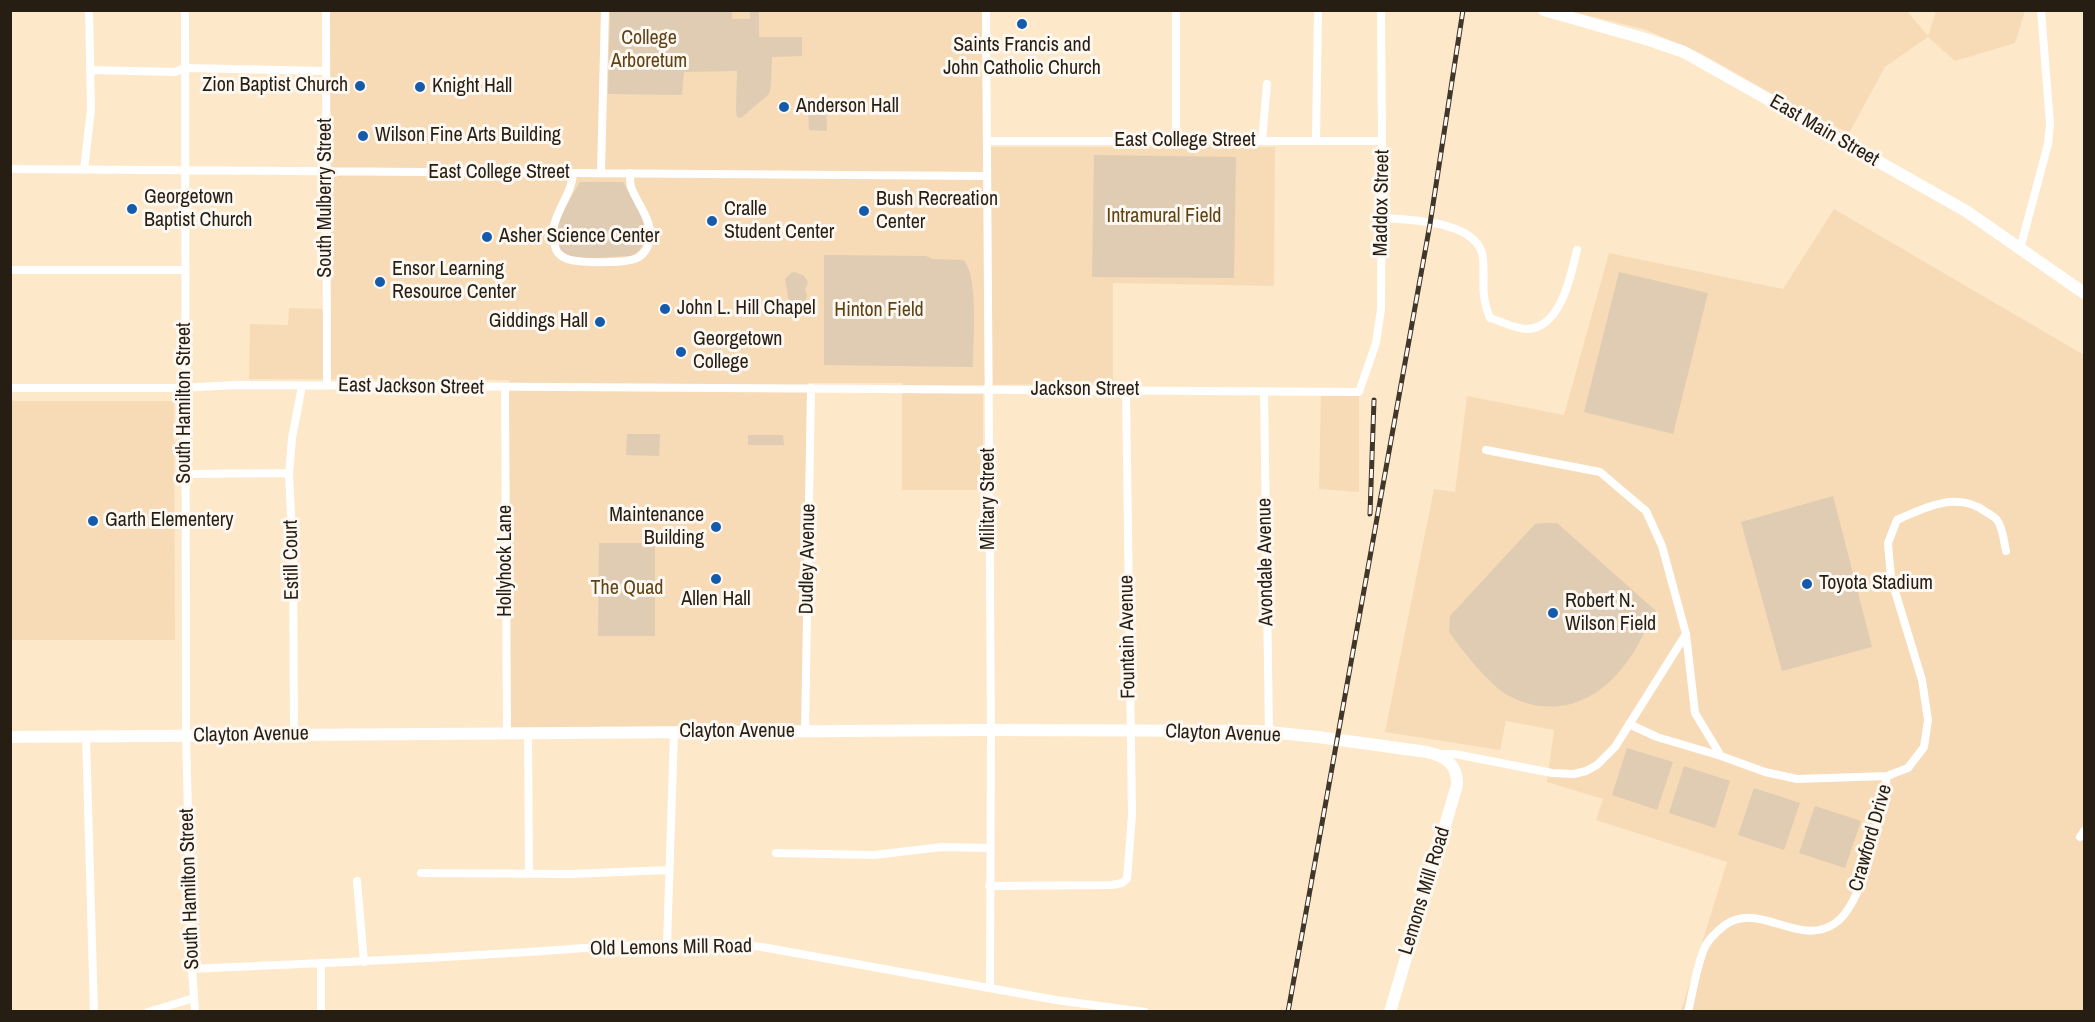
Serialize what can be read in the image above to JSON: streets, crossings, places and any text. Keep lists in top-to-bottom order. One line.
{"streets":{"street":["East Main Street","East College Street","South Mulberry Street","Maddox Street","East Jackson Street","Jackson Street","South Hamilton Street","Military Street","Dudley Avenue","Estill Court","Hollyhock Lane","Avondale Avenue","Fountain Avenue","Clayton Avenue","Crawford Drive","Lemons Mill Road","Old Lemons Mill Road"]},"crossings":[["East College Street","South Mulberry Street"],["East College Street","Maddox Street"],["East College Street","South Hamilton Street"],["East College Street","Military Street"],["South Mulberry Street","East Jackson Street"],["Maddox Street","Jackson Street"],["East Jackson Street","Jackson Street"],["East Jackson Street","South Hamilton Street"],["East Jackson Street","Dudley Avenue"],["East Jackson Street","Estill Court"],["East Jackson Street","Hollyhock Lane"],["Jackson Street","Military Street"],["Jackson Street","Dudley Avenue"],["Jackson Street","Avondale Avenue"],["Jackson Street","Fountain Avenue"],["South Hamilton Street","Clayton Avenue"],["South Hamilton Street","Old Lemons Mill Road"],["Military Street","Fountain Avenue"],["Military Street","Clayton Avenue"],["Military Street","Old Lemons Mill Road"],["Dudley Avenue","Clayton Avenue"],["Estill Court","Clayton Avenue"],["Hollyhock Lane","Clayton Avenue"],["Avondale Avenue","Clayton Avenue"],["Fountain Avenue","Clayton Avenue"],["Clayton Avenue","Lemons Mill Road"]],"parks":["College Arboretum","Intramural Field","Hinton Field","The Quad"],"places":["Saints Francis and John Catholic Church","Zion Baptist Church","Knight Hall","Anderson Hall","Wilson Fine Arts Building","Georgetown Baptist Church","Bush Recreation Center","Cralle Student Center","Asher Science Center","Ensor Learning Resource Center","John L. Hill Chapel","Giddings Hall","Georgetown College","Garth Elementery","Maintenance Building","Allen Hall","Toyota Stadium","Robert N. Wilson Field"]}
